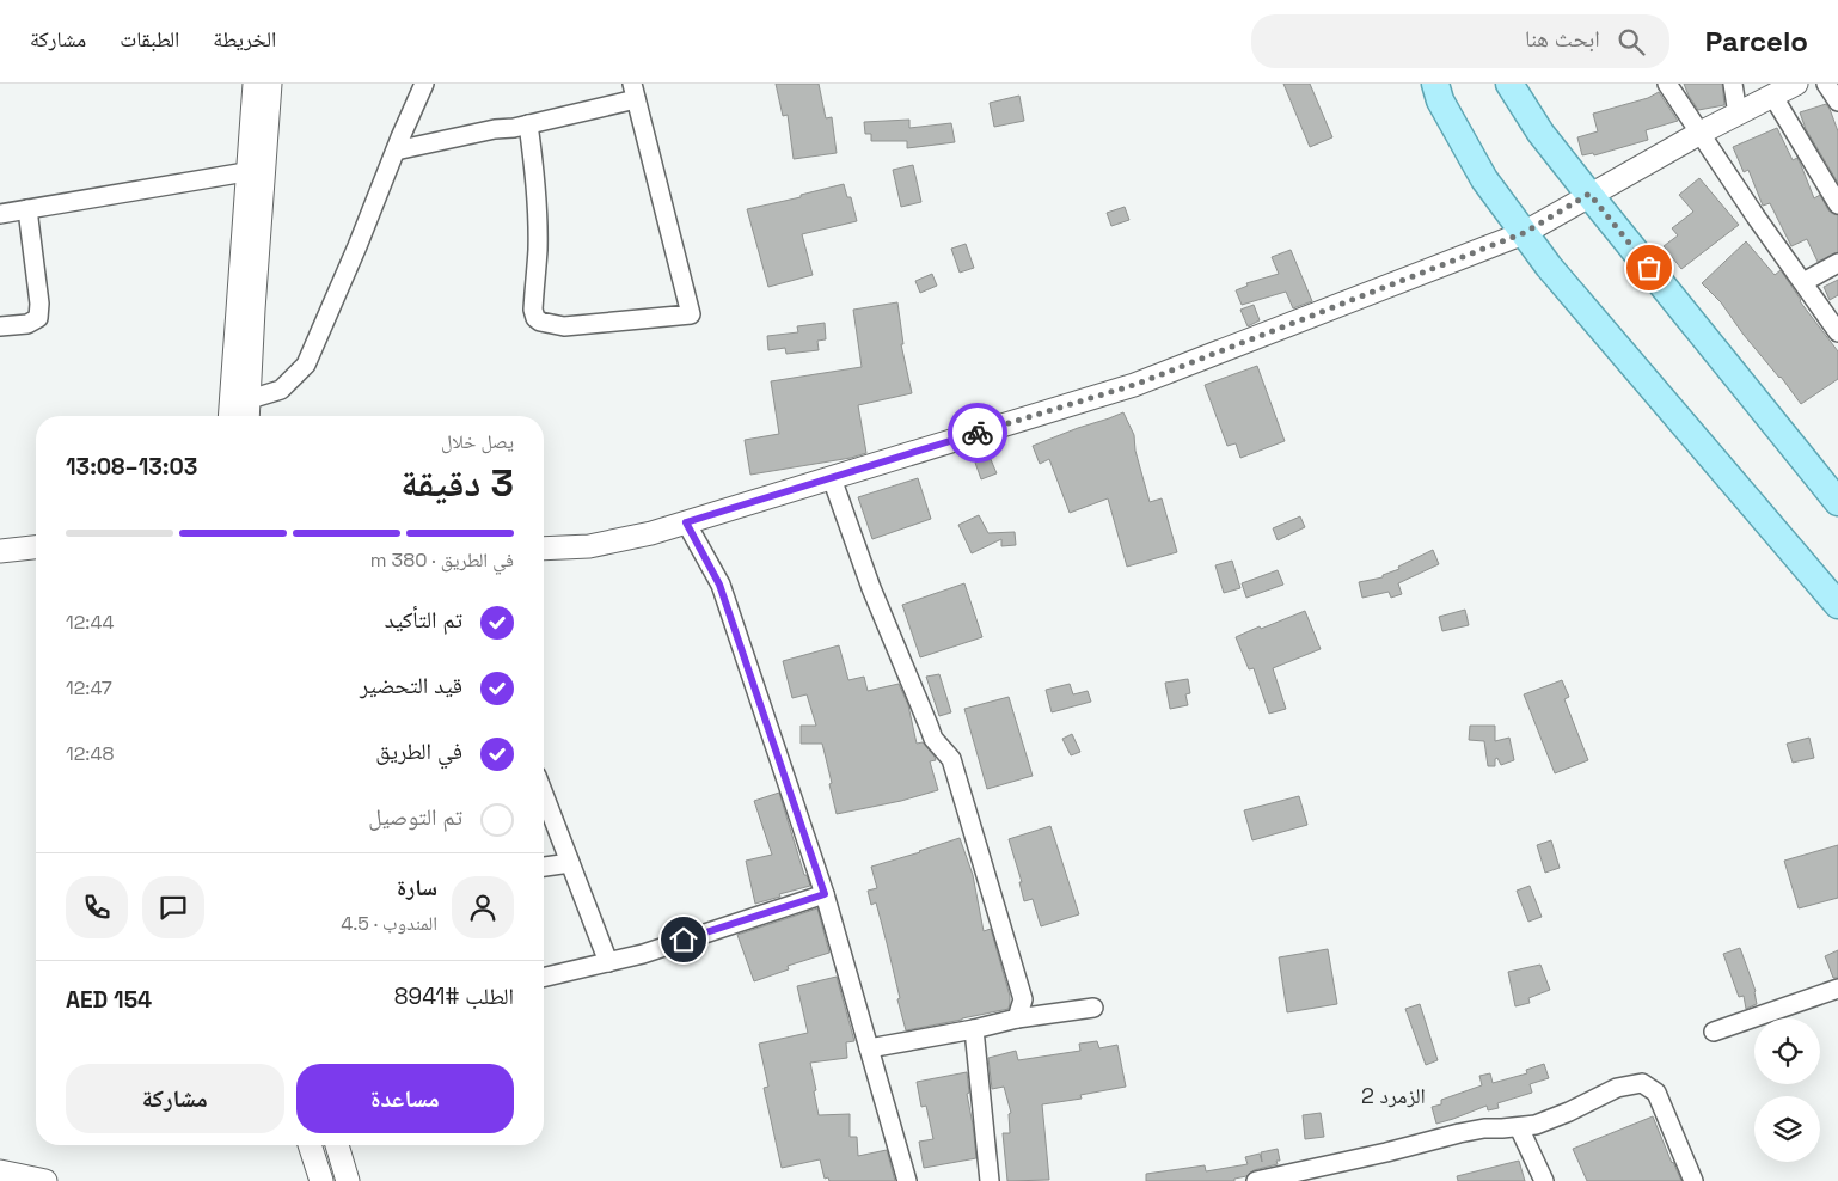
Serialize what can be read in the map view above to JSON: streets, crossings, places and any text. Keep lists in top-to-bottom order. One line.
{"districts":["الزمرد 2"],"page":{"header":"Parcelo","search":"ابحث هنا","nav":["الخريطة","الطبقات","مشاركة"],"heading":["3 دقيقة","يصل خلال","13:03–13:08"],"panel":["سارة","المندوب · 4.5","الطلب #8941","AED 154"],"bar":"في الطريق · 380 m","list":[["تم التأكيد","12:44"],["قيد التحضير","12:47"],["في الطريق","12:48"],"تم التوصيل"],"buttons":["مساعدة","مشاركة"]}}
